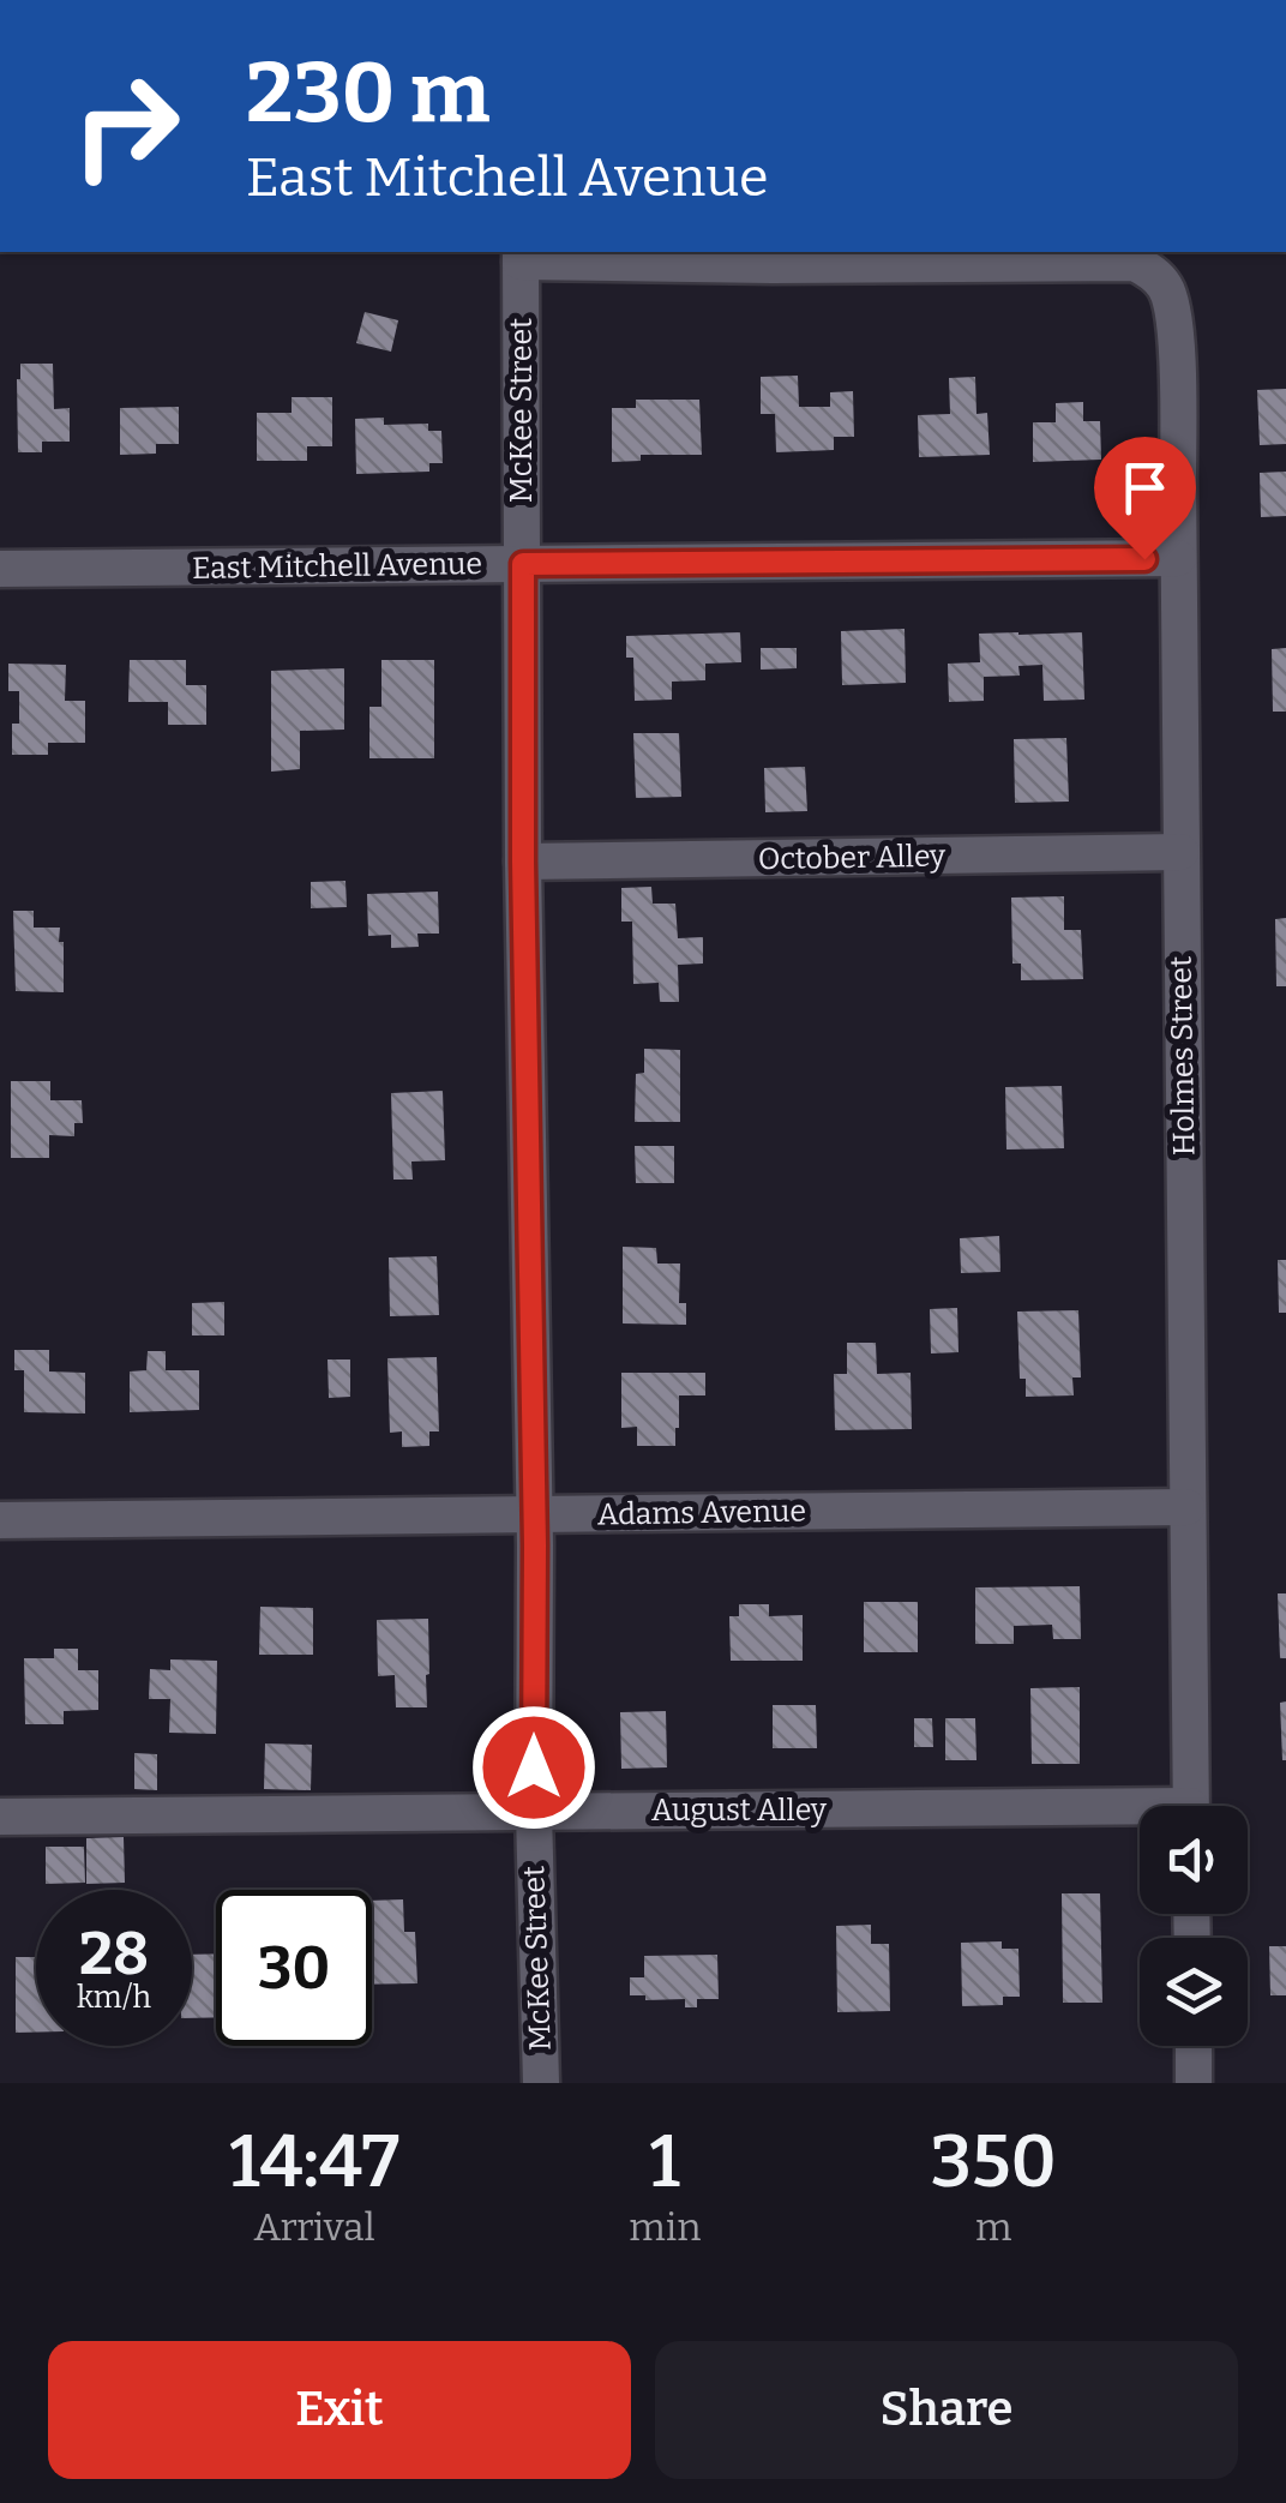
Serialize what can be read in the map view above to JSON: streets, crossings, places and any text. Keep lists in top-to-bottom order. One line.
{"streets":{"street":["McKee Street","East Mitchell Avenue","October Alley","Holmes Street","Adams Avenue","August Alley"]},"crossings":[["McKee Street","East Mitchell Avenue"],["McKee Street","October Alley"],["McKee Street","Holmes Street"],["McKee Street","Adams Avenue"],["McKee Street","August Alley"],["East Mitchell Avenue","Holmes Street"],["October Alley","Holmes Street"],["Holmes Street","Adams Avenue"]],"page":{"turn":["230 m","East Mitchell Avenue"],"speed":"28 km/h","limit":"30","eta":["14:47","Arrival","1","min","350","m"],"buttons":["Exit","Share"]}}
